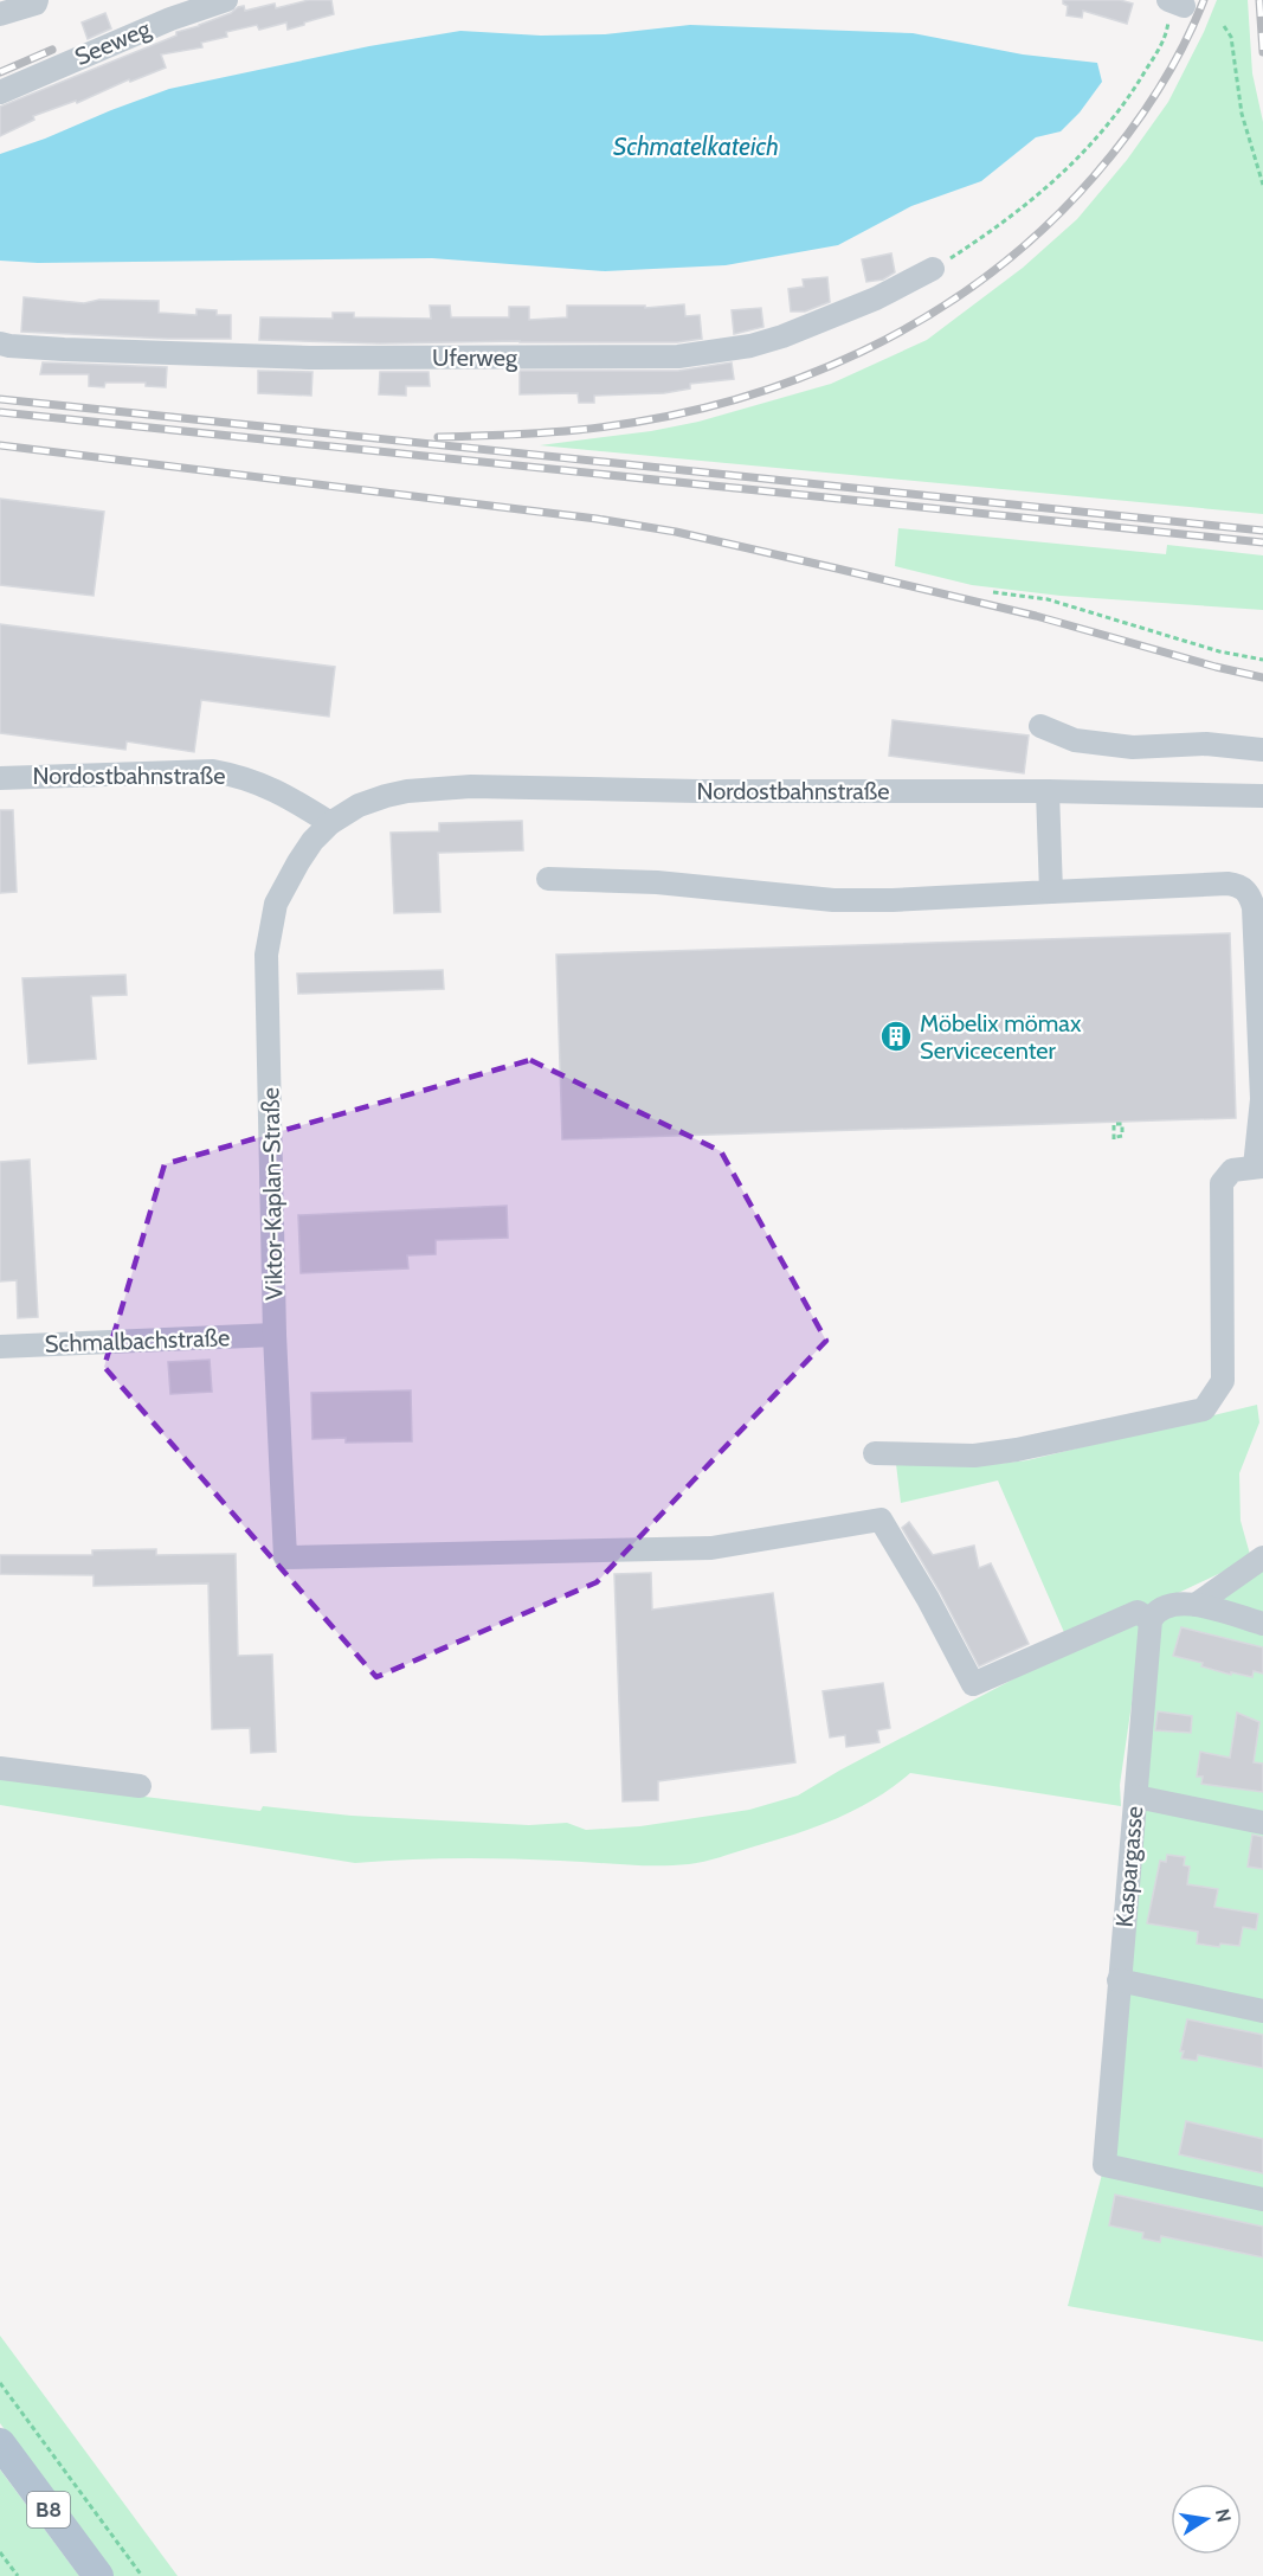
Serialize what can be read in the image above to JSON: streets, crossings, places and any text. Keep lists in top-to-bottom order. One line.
{"streets":{"main road":["B8"],"street":["Seeweg","Uferweg","Nordostbahnstraße","Viktor-Kaplan-Straße","Schmalbachstraße","Kaspargasse"]},"crossings":[["Nordostbahnstraße","Viktor-Kaplan-Straße"],["Viktor-Kaplan-Straße","Schmalbachstraße"],["Viktor-Kaplan-Straße","Kaspargasse"]],"water":["Schmatelkateich"],"places":{"building":["Möbelix mömax Servicecenter"]},"north":"right"}
